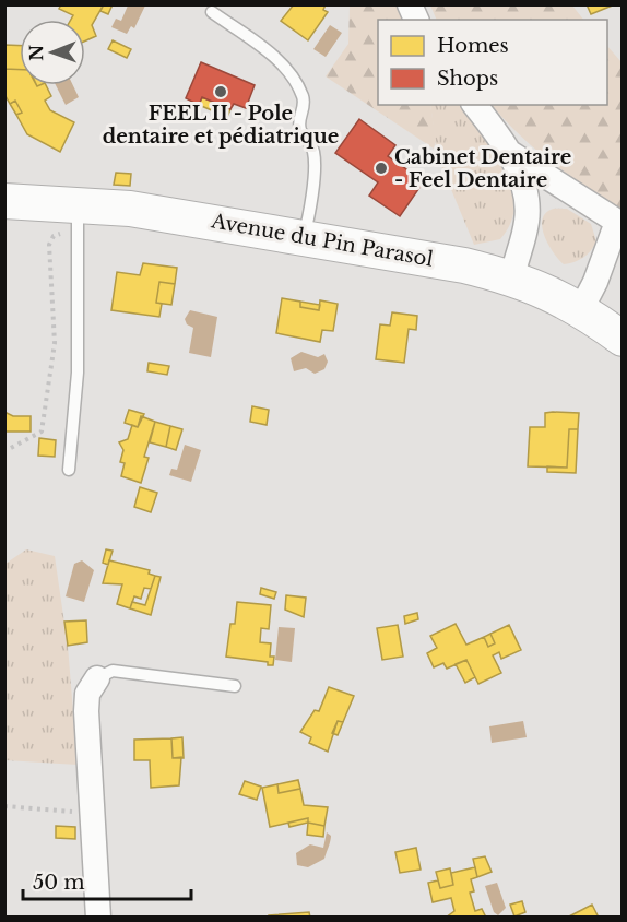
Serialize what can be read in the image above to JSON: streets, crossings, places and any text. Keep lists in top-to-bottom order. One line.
{"streets":{"street":["Avenue du Pin Parasol"]},"places":["FEEL II - Pole dentaire et pédiatrique","Cabinet Dentaire - Feel Dentaire"],"legend":["Homes","Shops"],"scale_bar":"50 m","north":"left"}
